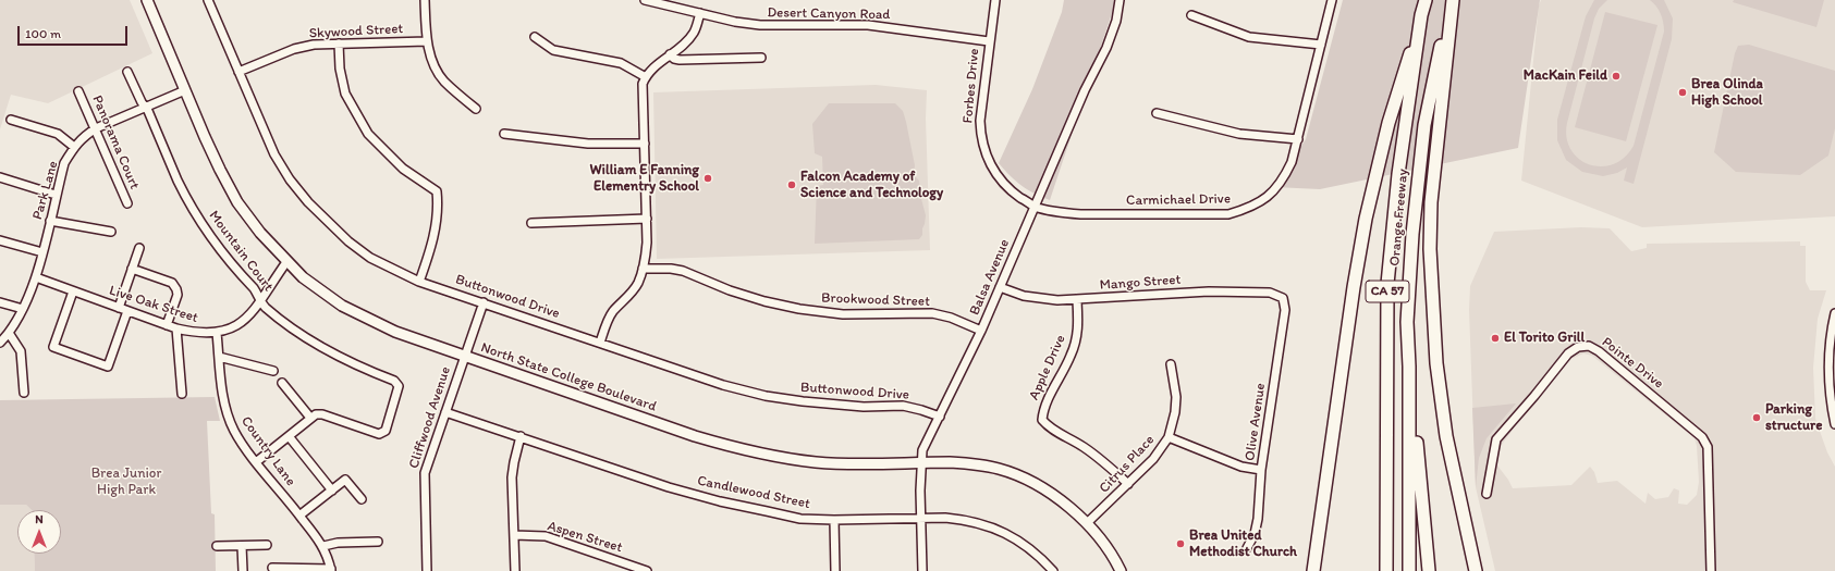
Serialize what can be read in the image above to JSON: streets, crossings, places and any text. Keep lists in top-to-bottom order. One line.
{"streets":{"highway":["Orange Freeway","CA 57"],"main road":["North State College Boulevard"],"street":["Desert Canyon Road","Skywood Street","Forbes Drive","Panorama Court","Park Lane","Carmichael Drive","Mountain Court","Balsa Avenue","Mango Street","Buttonwood Drive","Brookwood Street","Live Oak Street","Pointe Drive","Apple Drive","Cliffwood Avenue","Olive Avenue","Country Lane","Citrus Place","Candlewood Street","Aspen Street"]},"crossings":[["Desert Canyon Road","Forbes Drive"],["Skywood Street","Buttonwood Drive"],["Forbes Drive","Carmichael Drive"],["Forbes Drive","Balsa Avenue"],["Panorama Court","Park Lane"],["Park Lane","Mountain Court"],["Park Lane","Live Oak Street"],["Park Lane","North State College Boulevard"],["Carmichael Drive","Balsa Avenue"],["Mountain Court","Live Oak Street"],["Balsa Avenue","Mango Street"],["Balsa Avenue","Buttonwood Drive"],["Balsa Avenue","Brookwood Street"],["Balsa Avenue","North State College Boulevard"],["Balsa Avenue","Candlewood Street"],["Mango Street","Apple Drive"],["Mango Street","Olive Avenue"],["Buttonwood Drive","Cliffwood Avenue"],["Live Oak Street","North State College Boulevard"],["Live Oak Street","Country Lane"],["Apple Drive","Citrus Place"],["North State College Boulevard","Cliffwood Avenue"],["North State College Boulevard","Citrus Place"],["Cliffwood Avenue","Candlewood Street"]],"parks":["Brea Junior High Park"],"places":["MacKain Feild","Brea Olinda High School","William E Fanning Elementry School","Falcon Academy of Science and Technology","El Torito Grill","Parking structure","Brea United Methodist Church"],"scale_bar":"100 m","north":"top"}
